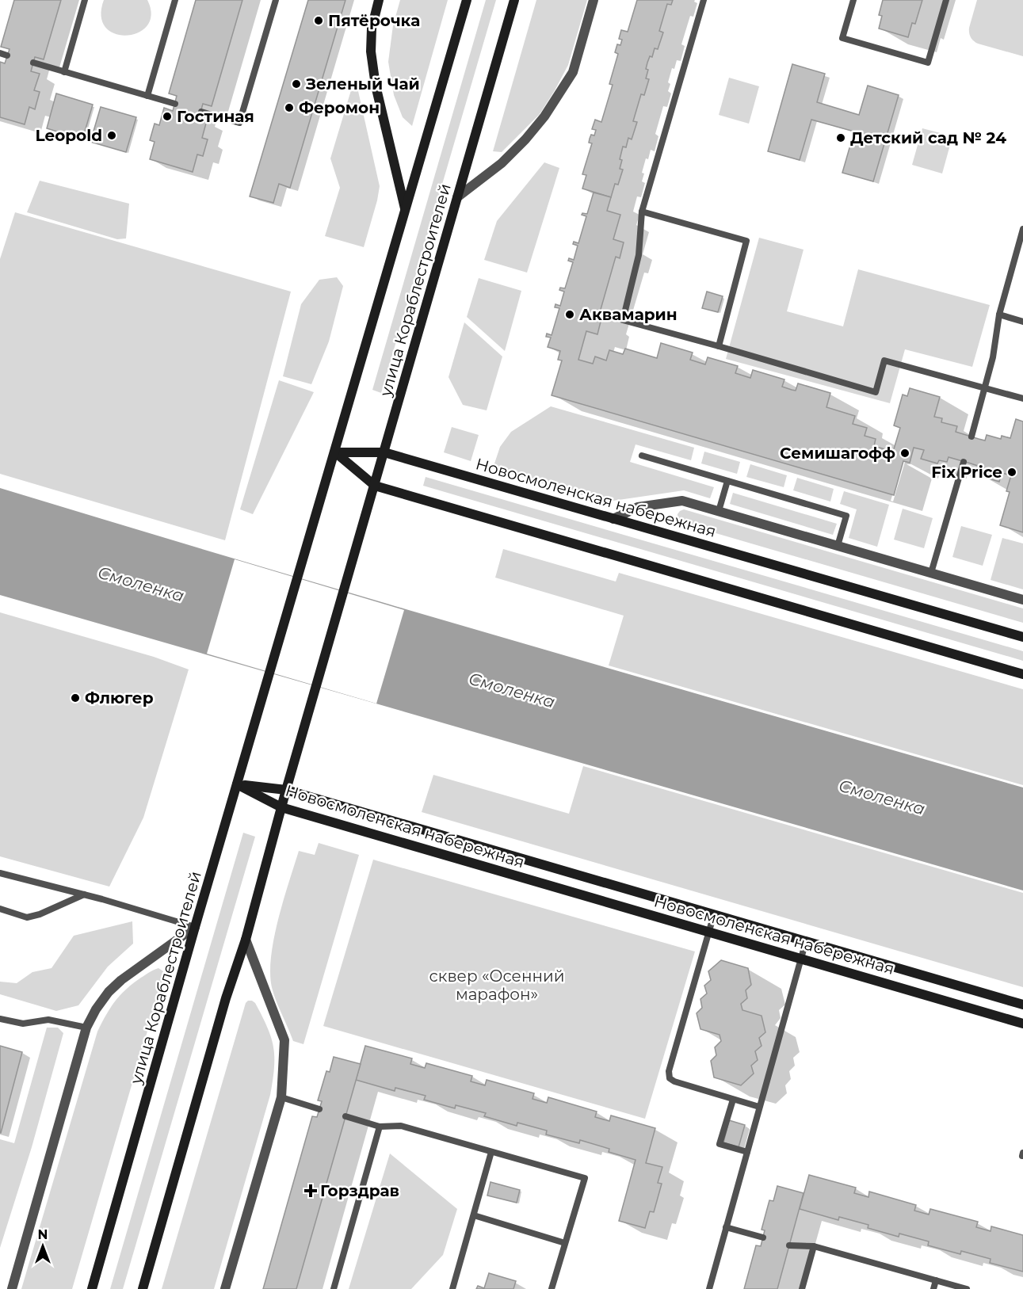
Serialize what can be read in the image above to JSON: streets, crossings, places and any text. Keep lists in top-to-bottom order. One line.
{"streets":{"street":["улица Кораблестроителей","Новосмоленская набережная"]},"crossings":[["улица Кораблестроителей","Новосмоленская набережная"]],"water":["Смоленка"],"parks":["сквер «Осенний марафон»"],"places":{"other":["Пятёрочка","Зеленый Чай","Феромон","Гостиная","Leopold","Детский сад № 24","Аквамарин","Семишагофф","Fix Price","Флюгер"],"health":["Горздрав"]},"north":"top"}
